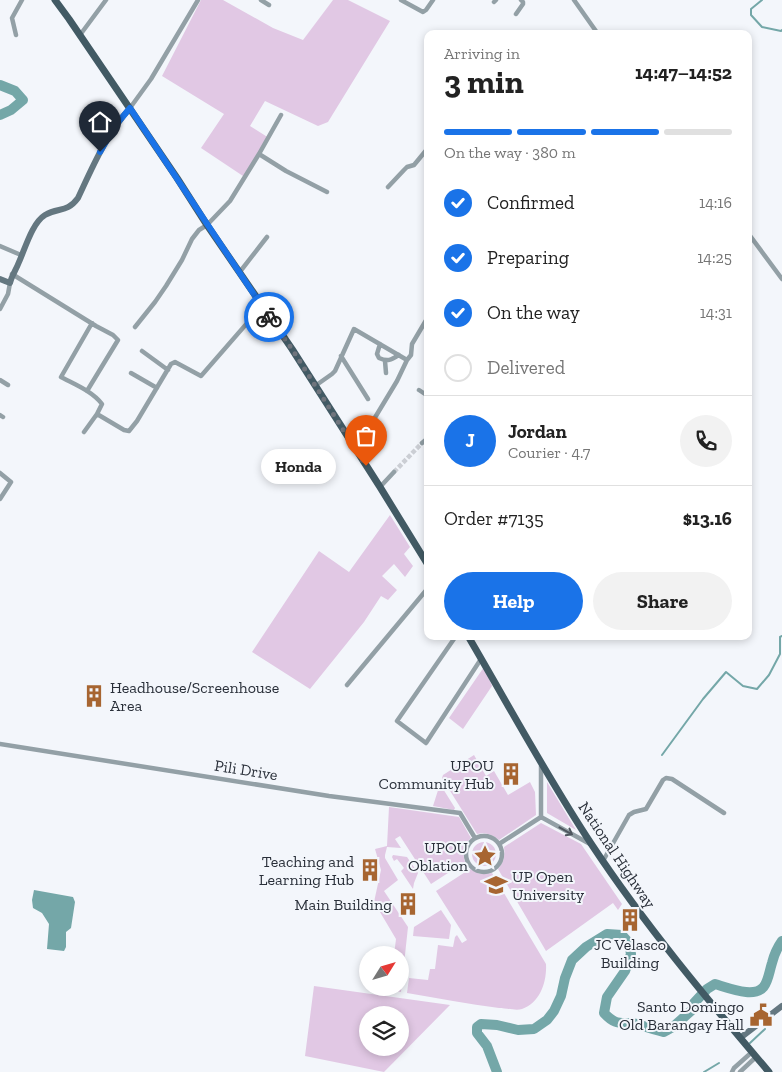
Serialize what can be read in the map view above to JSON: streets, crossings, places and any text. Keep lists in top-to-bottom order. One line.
{"streets":{"main road":["National Highway"],"street":["Pili Drive"]},"places":{"other":["Honda"],"building":["Headhouse/Screenhouse Area","UPOU Community Hub","Teaching and Learning Hub","Main Building","JC Velasco Building"],"place":["UPOU Oblation"],"school or university":["UP Open University"],"public building":["Santo Domingo Old Barangay Hall"]},"north":"top right","page":{"heading":["3 min","Arriving in","14:47–14:52"],"panel":["Jordan","Courier · 4.7","Order #7135","$13.16"],"bar":"On the way · 380 m","list":[["Confirmed","14:16"],["Preparing","14:25"],["On the way","14:31"],"Delivered"],"round":"J","bubble":"Honda","buttons":["Help","Share"]}}
